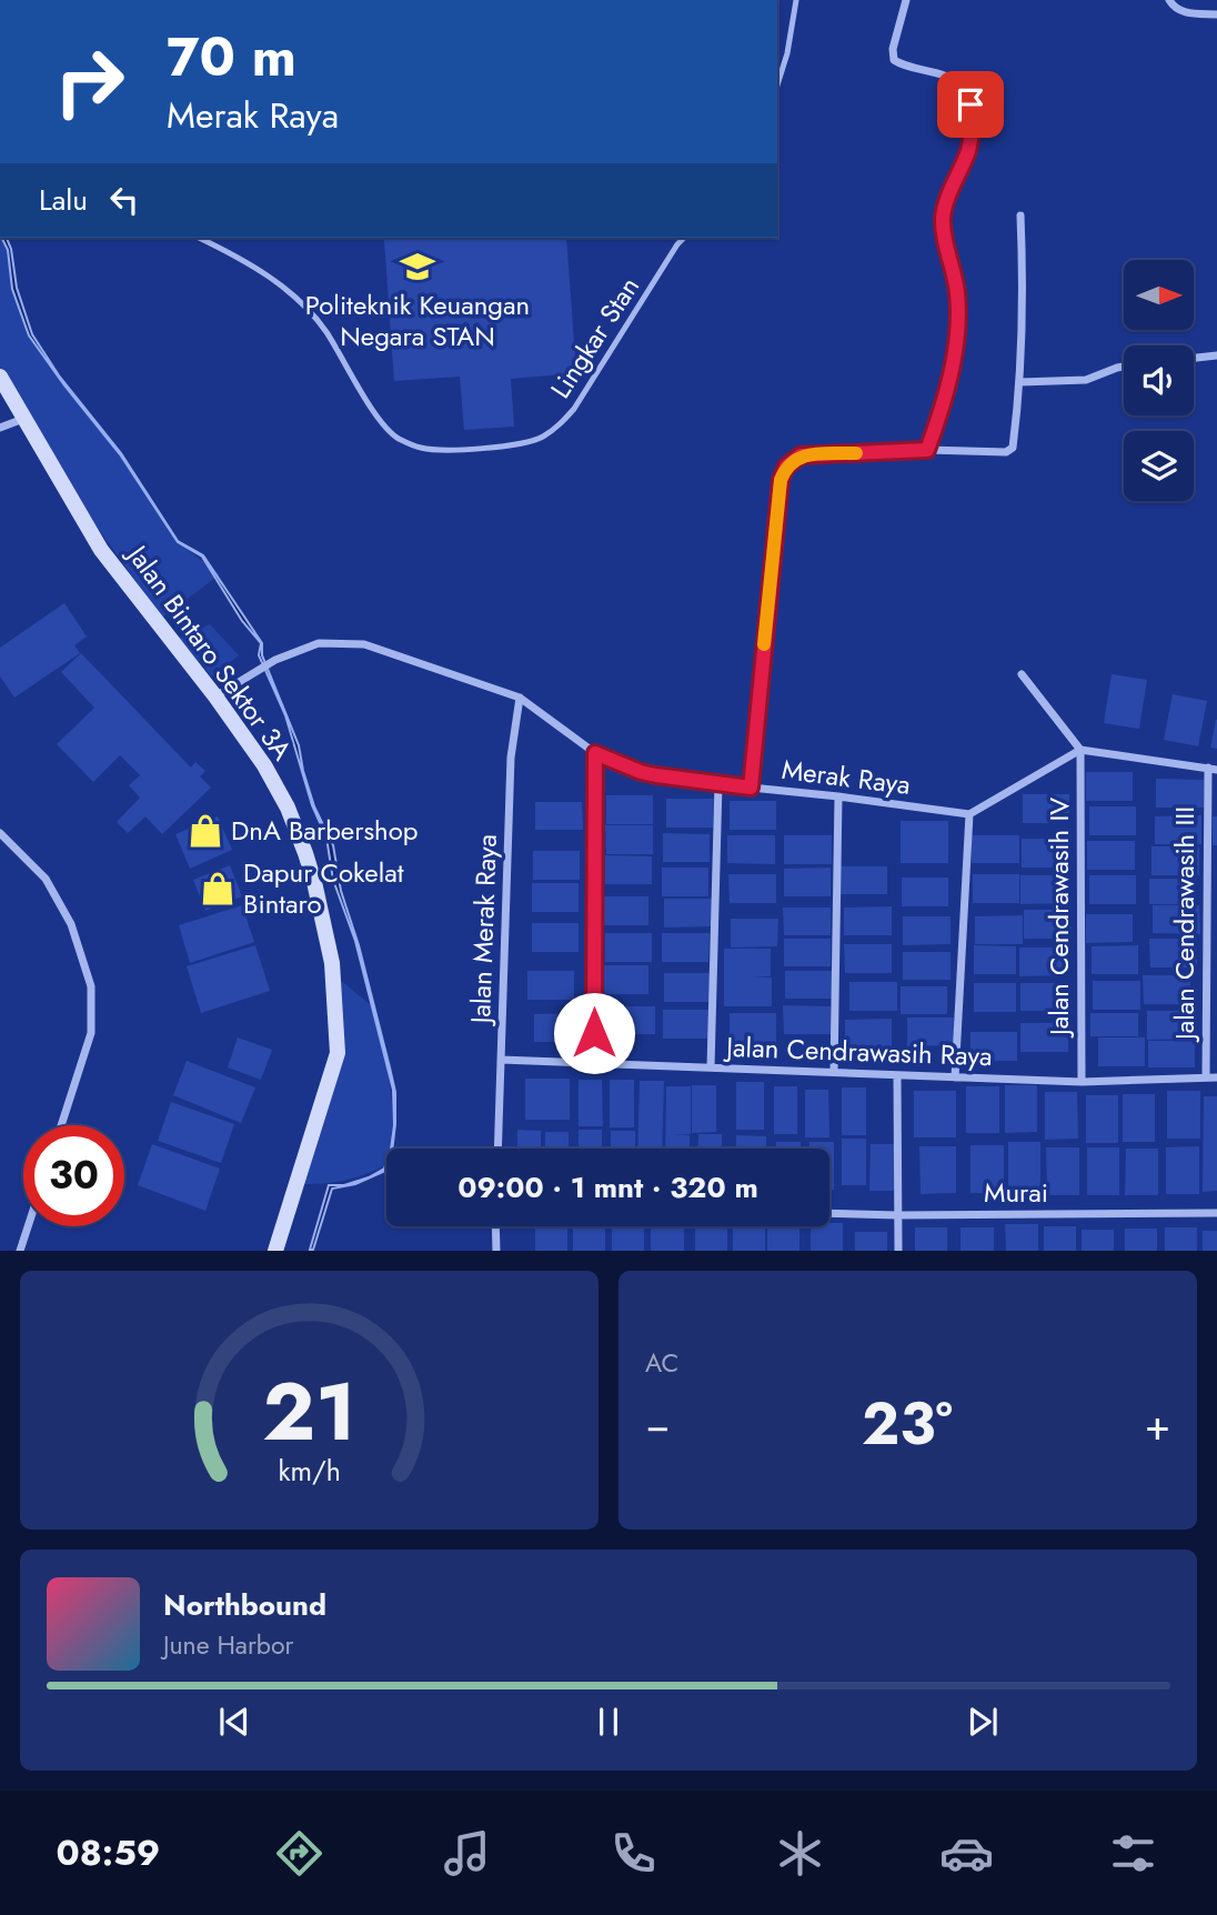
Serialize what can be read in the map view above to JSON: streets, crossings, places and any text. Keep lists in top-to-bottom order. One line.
{"streets":{"main road":["Jalan Bintaro Sektor 3A"],"street":["Merak Raya","Jalan Cendrawasih IV","Jalan Cendrawasih III","Jalan Merak Raya","Jalan Cendrawasih Raya","Murai"],"lane":["Lingkar Stan"]},"crossings":[["Jalan Bintaro Sektor 3A","Merak Raya"],["Merak Raya","Jalan Merak Raya"],["Jalan Cendrawasih IV","Jalan Cendrawasih Raya"],["Jalan Cendrawasih III","Jalan Cendrawasih Raya"],["Jalan Merak Raya","Jalan Cendrawasih Raya"]],"places":{"school or university":["Politeknik Keuangan Negara STAN"],"shop":["DnA Barbershop","Dapur Cokelat Bintaro"]},"north":"right","page":{"turn":["70 m","Merak Raya"],"then":"Lalu","limit":"30","trip":"09:00 · 1 mnt · 320 m","tile":"AC","heat":["−","23°","+"],"song":["Northbound","June Harbor"],"tabs":"08:59","gauge":["21","km/h"]}}
